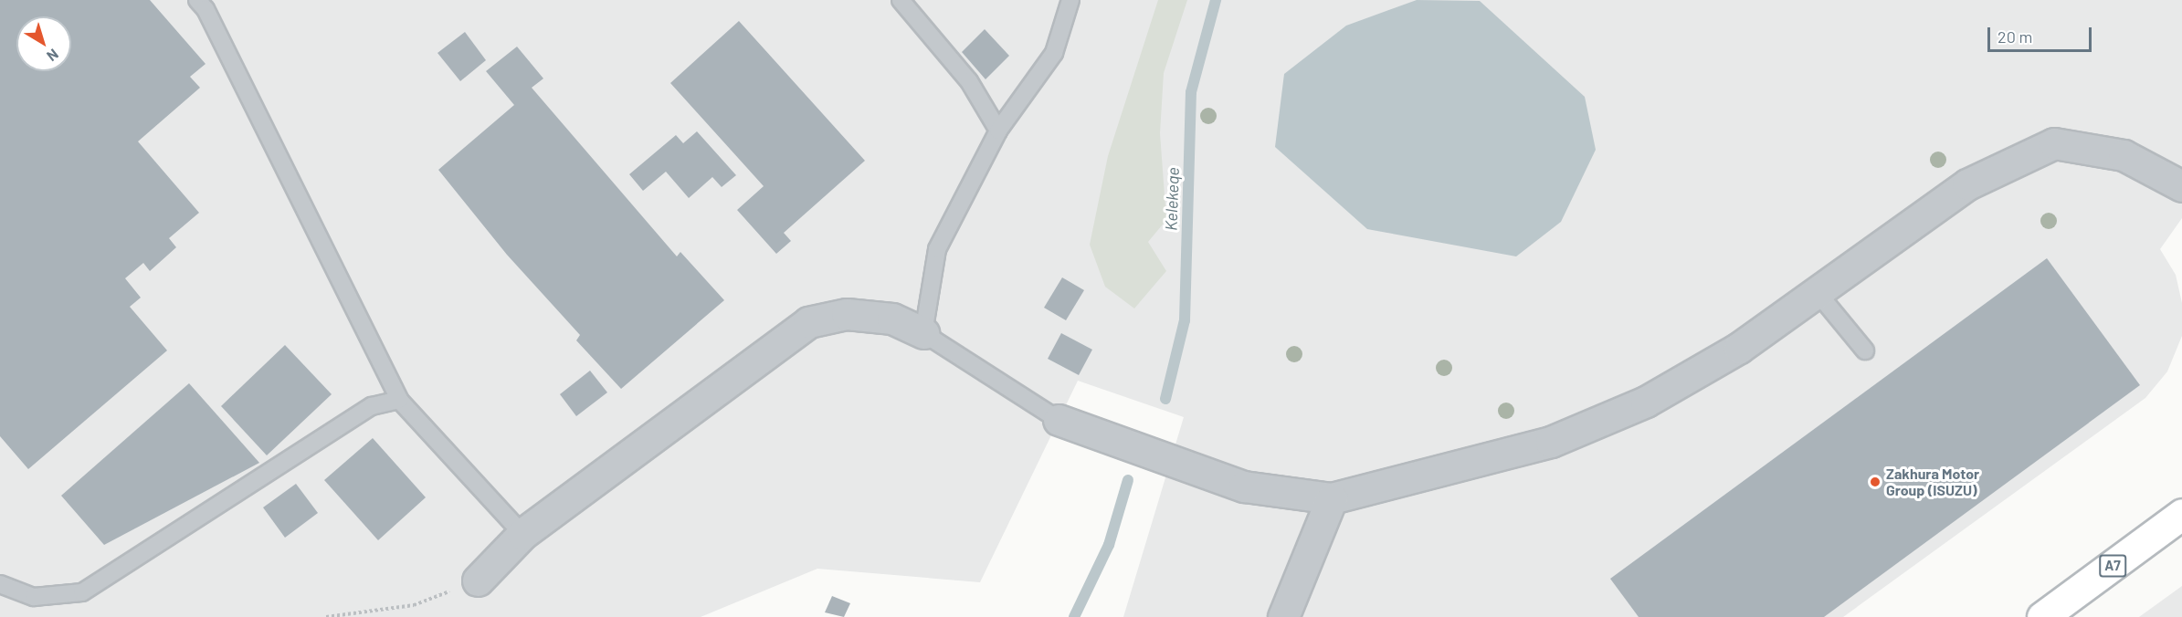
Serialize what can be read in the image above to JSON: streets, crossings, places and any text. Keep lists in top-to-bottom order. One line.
{"streets":{"main road":["A7"]},"water":["Kelekeqe"],"places":["Zakhura Motor Group (ISUZU)"],"scale_bar":"20 m","north":"bottom right"}
